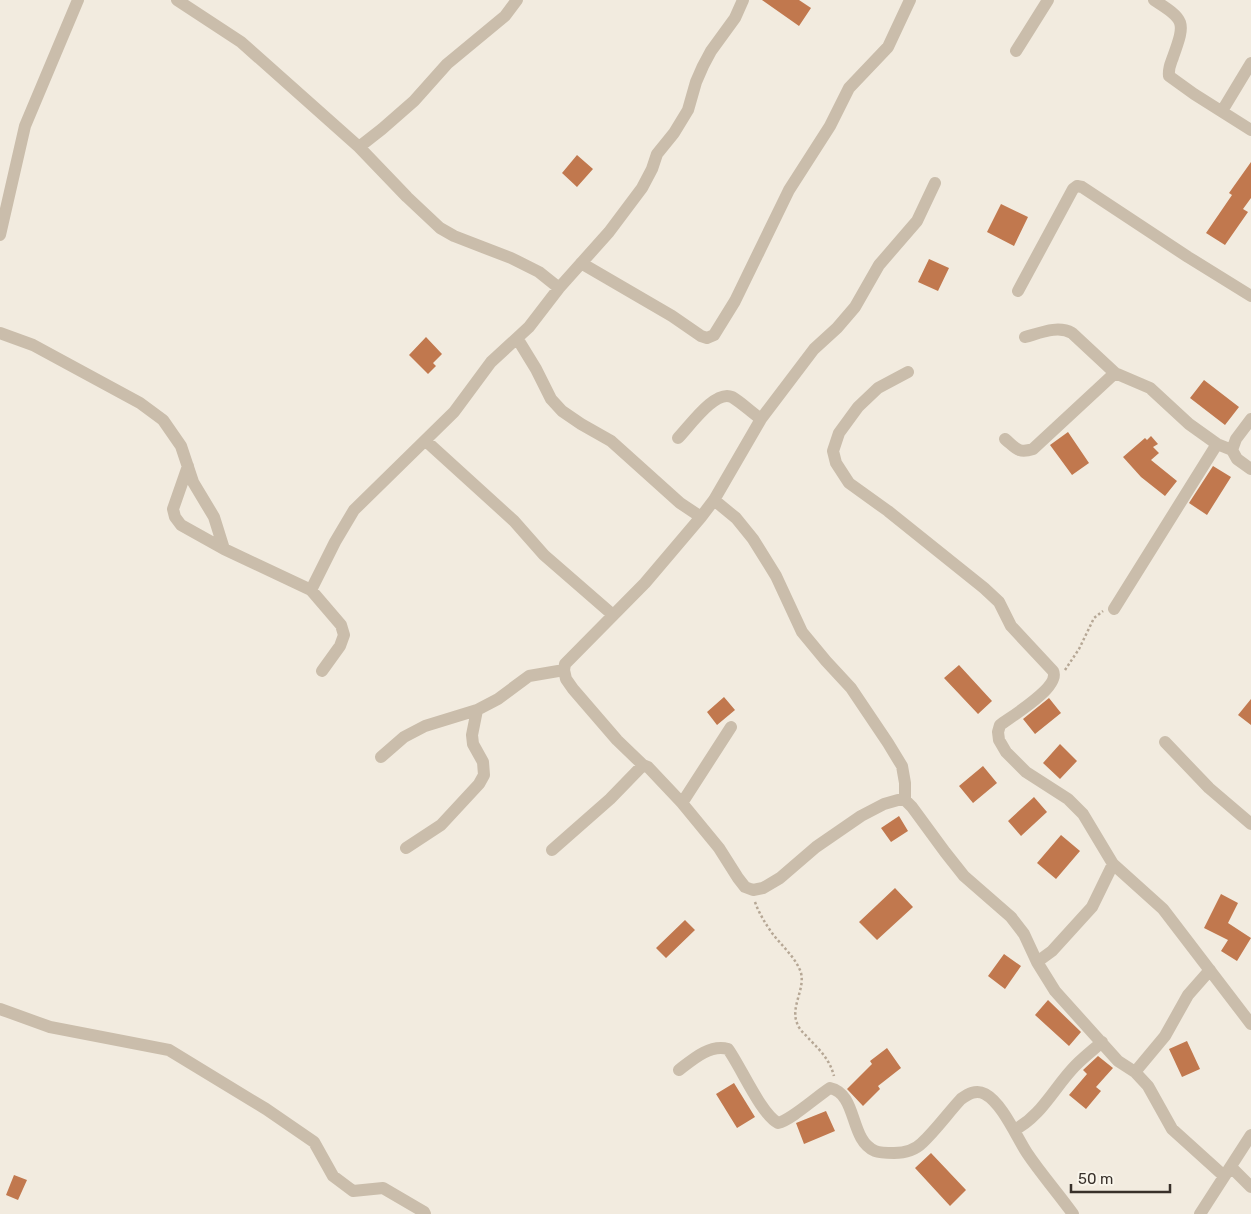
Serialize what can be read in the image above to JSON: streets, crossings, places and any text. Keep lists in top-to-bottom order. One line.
{"scale_bar":"50 m"}
